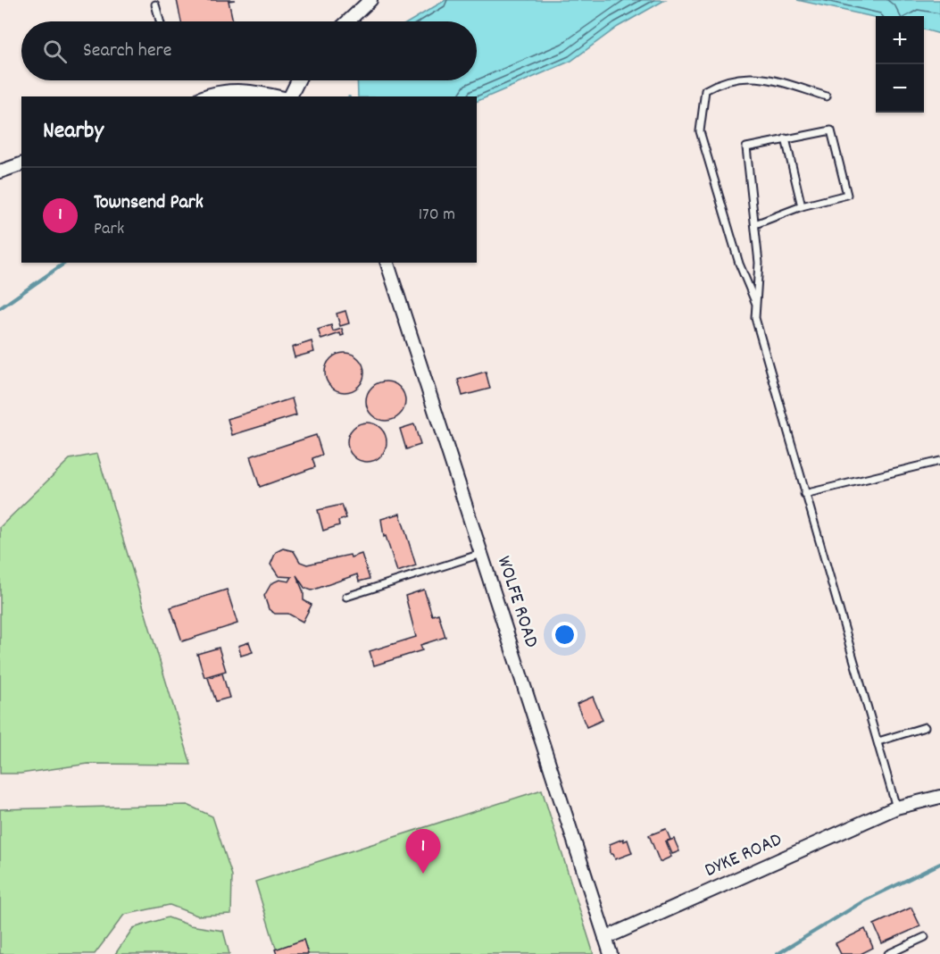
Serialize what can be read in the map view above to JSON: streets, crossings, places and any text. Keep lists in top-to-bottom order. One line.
{"streets":{"street":["WOLFE ROAD","DYKE ROAD"]},"crossings":[["WOLFE ROAD","DYKE ROAD"]],"page":{"map_buttons":["+","−"],"search":"Search here","heading":"Nearby","list":[{"mark":"1","name":"Townsend Park","note":"Park","value":"170 m"}],"pins":"1"}}
